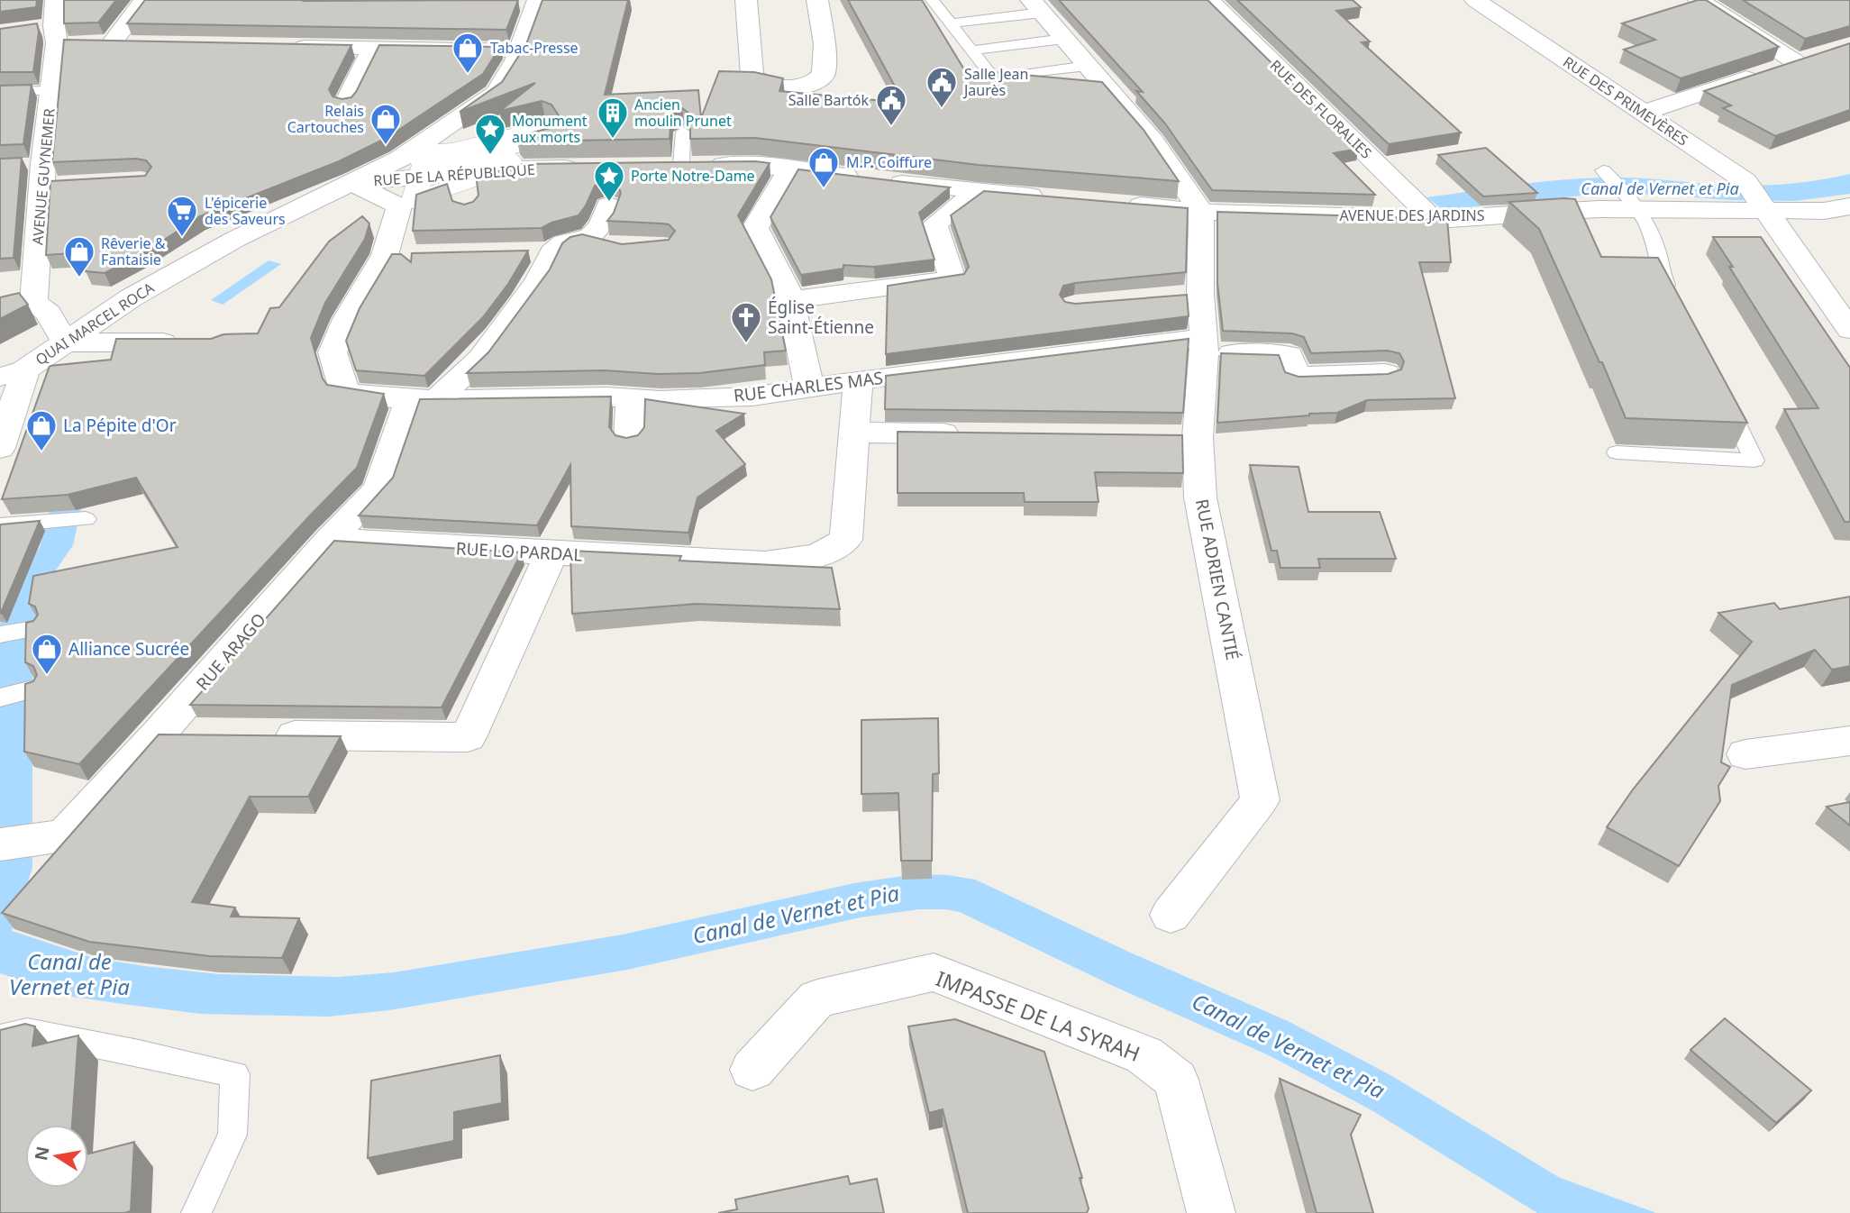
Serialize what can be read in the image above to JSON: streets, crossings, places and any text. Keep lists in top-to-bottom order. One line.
{"streets":{"street":["RUE DES PRIMEVÈRES","RUE DES FLORALIES","RUE DE LA RÉPUBLIQUE","AVENUE GUYNEMER","AVENUE DES JARDINS","QUAI MARCEL ROCA","RUE CHARLES MAS","RUE LO PARDAL","RUE ADRIEN CANTIÉ","RUE ARAGO","IMPASSE DE LA SYRAH"]},"crossings":[["RUE DES PRIMEVÈRES","AVENUE DES JARDINS"],["RUE DES FLORALIES","AVENUE DES JARDINS"],["RUE DE LA RÉPUBLIQUE","QUAI MARCEL ROCA"],["RUE DE LA RÉPUBLIQUE","RUE CHARLES MAS"],["AVENUE GUYNEMER","QUAI MARCEL ROCA"],["AVENUE DES JARDINS","RUE ADRIEN CANTIÉ"],["QUAI MARCEL ROCA","RUE CHARLES MAS"],["RUE CHARLES MAS","RUE LO PARDAL"],["RUE CHARLES MAS","RUE ADRIEN CANTIÉ"],["RUE CHARLES MAS","RUE ARAGO"],["RUE LO PARDAL","RUE ARAGO"]],"water":["Canal de Vernet et Pia"],"places":{"shop":["Tabac-Presse","Relais Cartouches","M.P. Coiffure","Rêverie & Fantaisie","La Pépite d'Or","Alliance Sucrée"],"public building":["Salle Jean Jaurès","Salle Bartók"],"building":["Ancien moulin Prunet"],"place":["Monument aux morts","Porte Notre-Dame"],"supermarket":["L'épicerie des Saveurs"],"church":["Église Saint-Étienne"]},"north":"left"}
